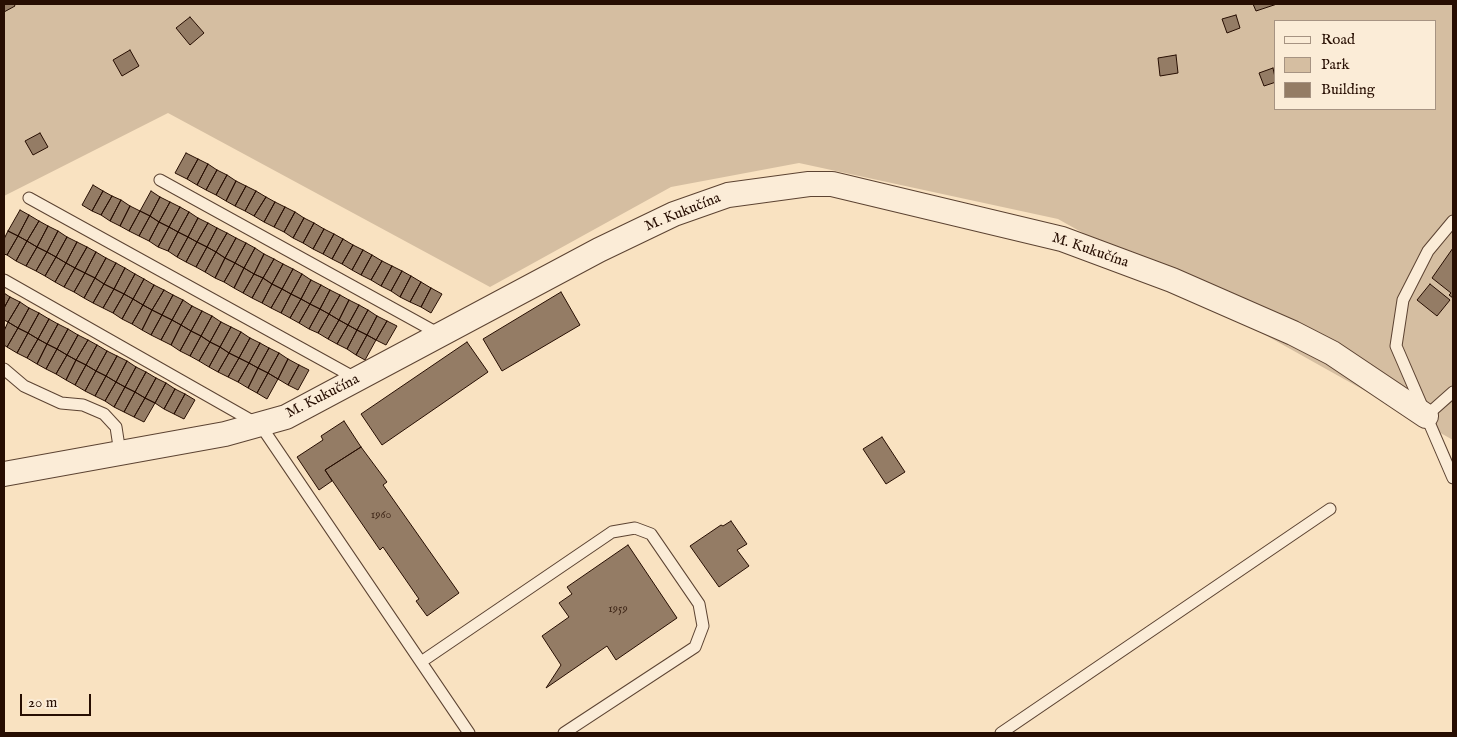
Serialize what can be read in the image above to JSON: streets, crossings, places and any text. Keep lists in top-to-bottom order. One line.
{"streets":{"street":["M. Kukučína"]},"house_numbers":["1960","1959"],"legend":["Road","Park","Building"],"scale_bar":"20 m"}
